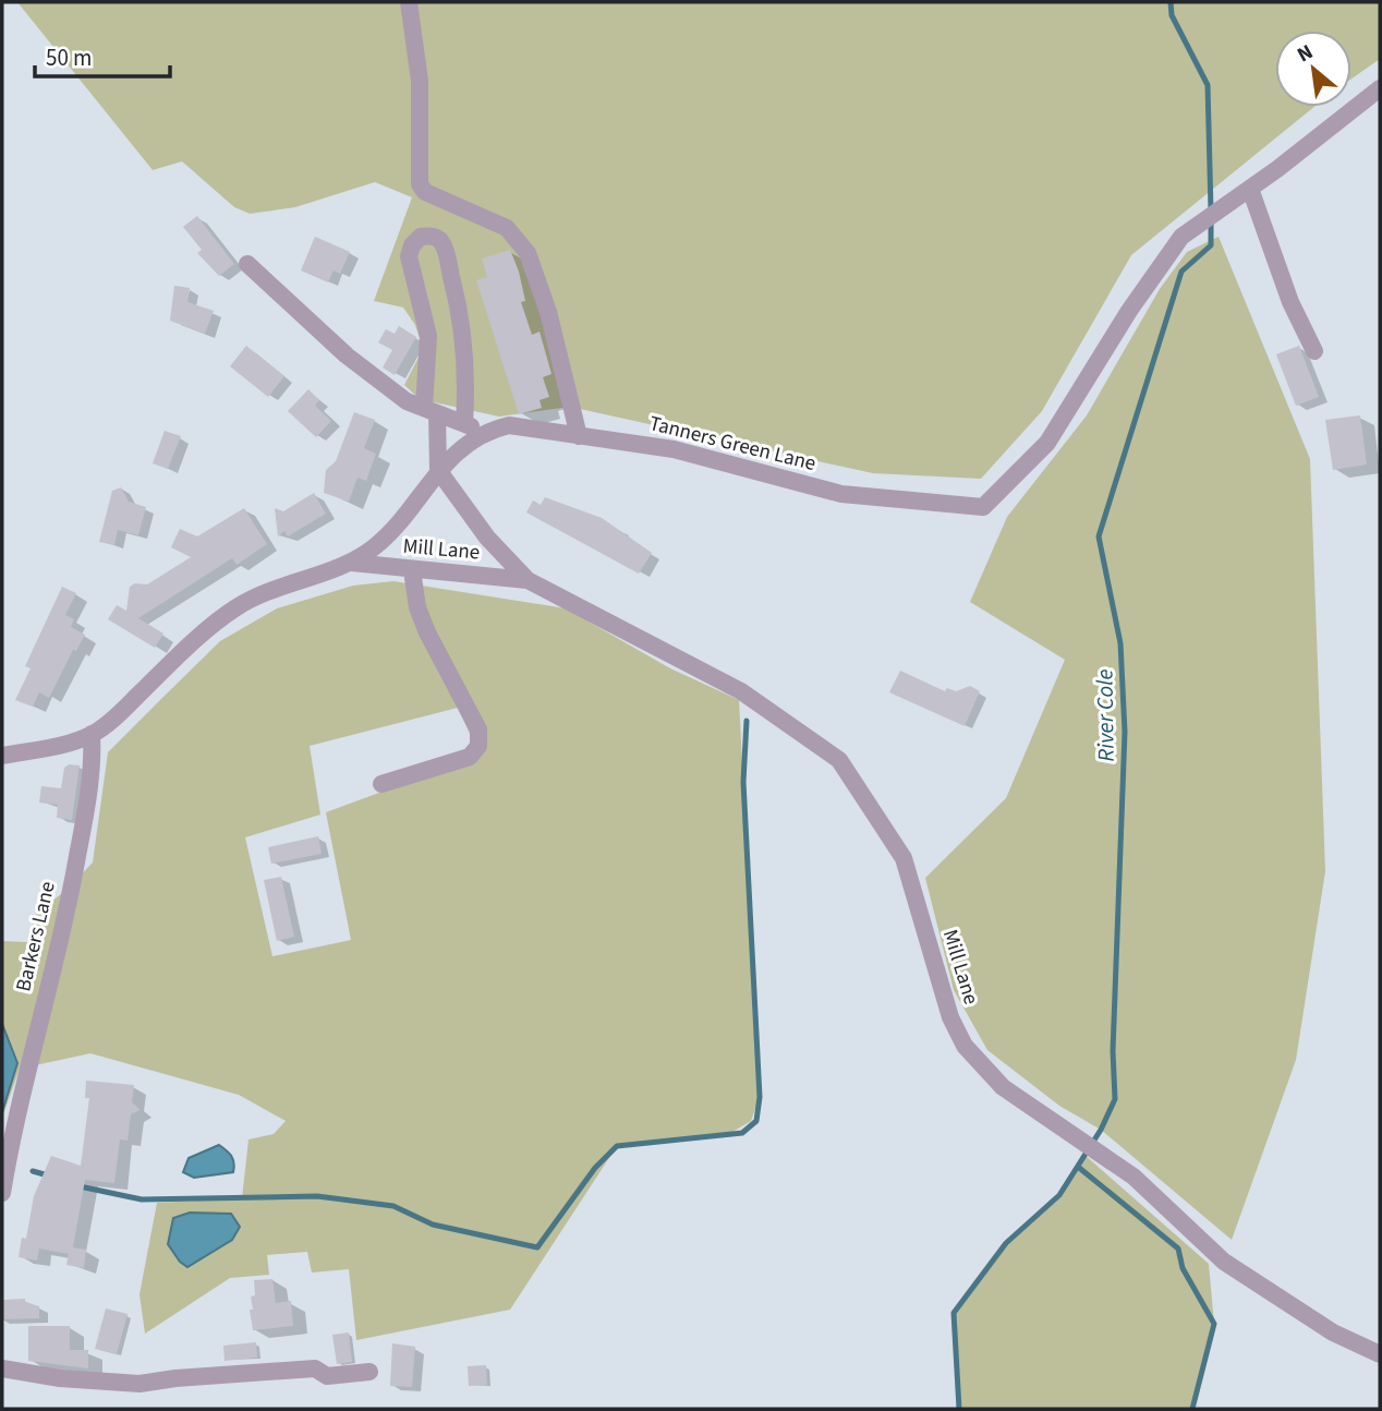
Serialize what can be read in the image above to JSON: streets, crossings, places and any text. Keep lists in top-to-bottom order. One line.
{"streets":{"street":["Tanners Green Lane","Mill Lane","Barkers Lane"]},"water":["River Cole"],"scale_bar":"50 m","north":"top left"}
